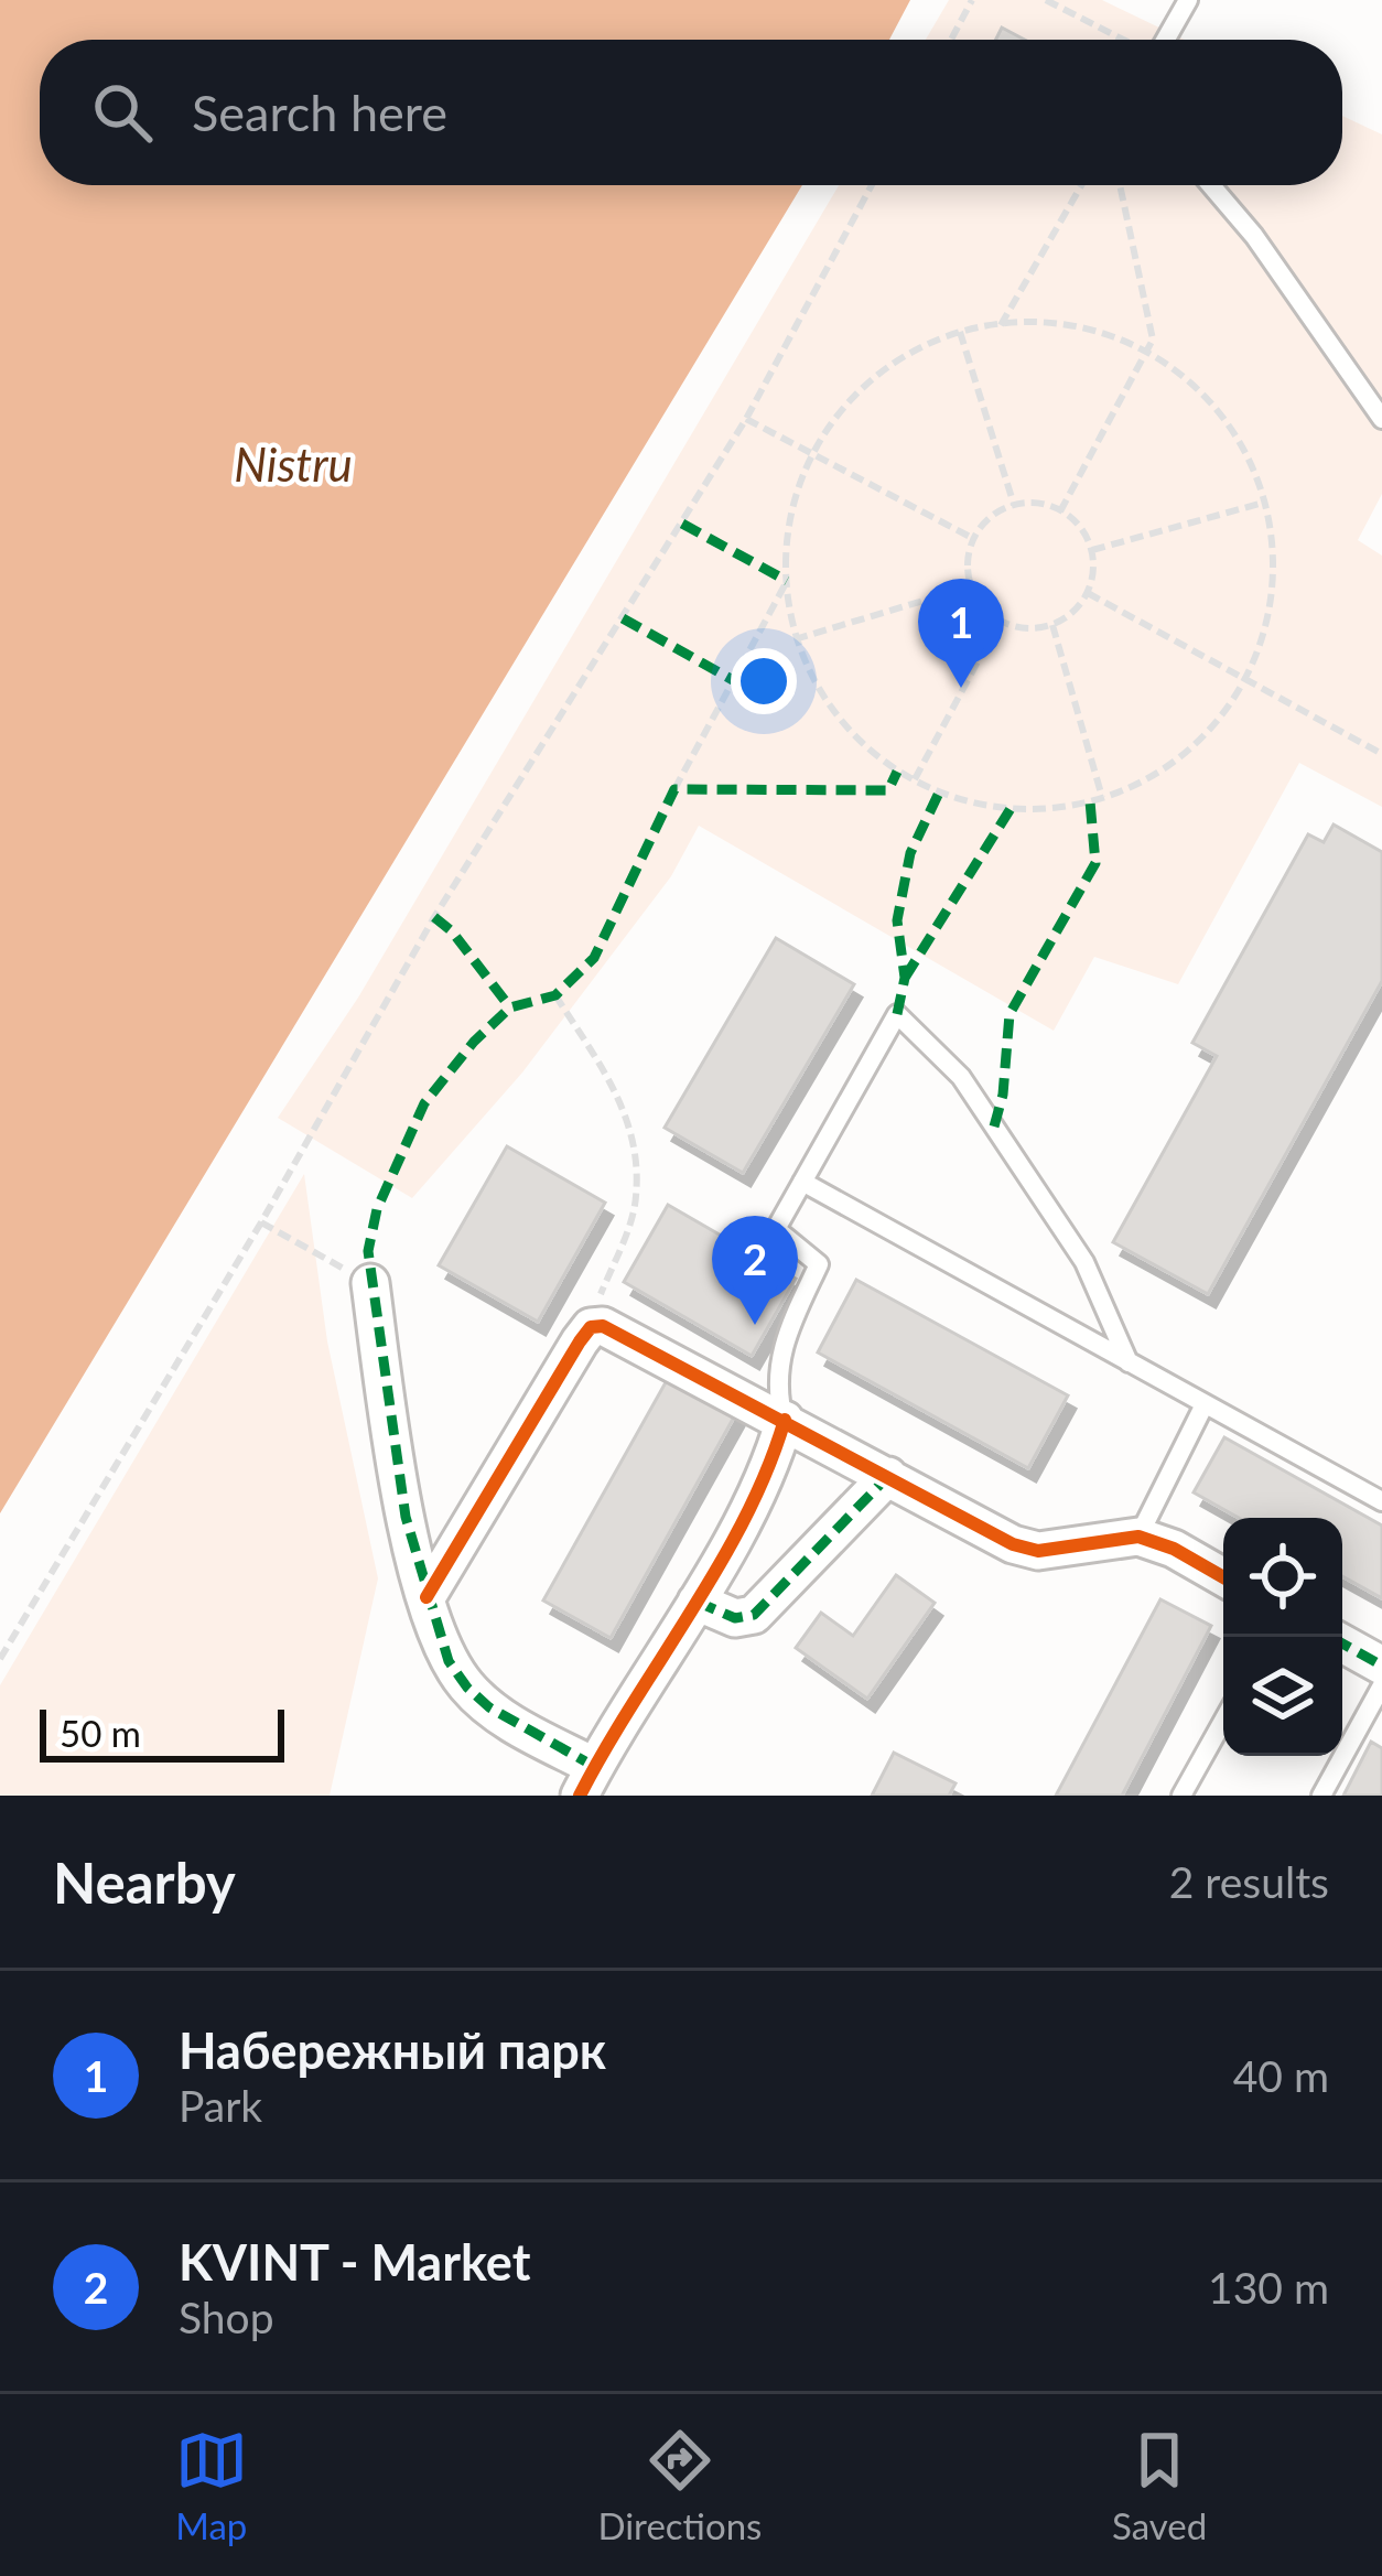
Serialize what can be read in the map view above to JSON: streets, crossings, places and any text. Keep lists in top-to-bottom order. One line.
{"water":["Nistru"],"scale_bar":"50 m","page":{"search":"Search here","pins":["1","2"],"scale":"50 m","heading":["Nearby","2 results"],"list":[{"mark":"1","name":"Набережный парк","note":"Park","value":"40 m"},{"mark":"2","name":"KVINT - Market","note":"Shop","value":"130 m"}],"nav":["Map","Directions","Saved"]}}
